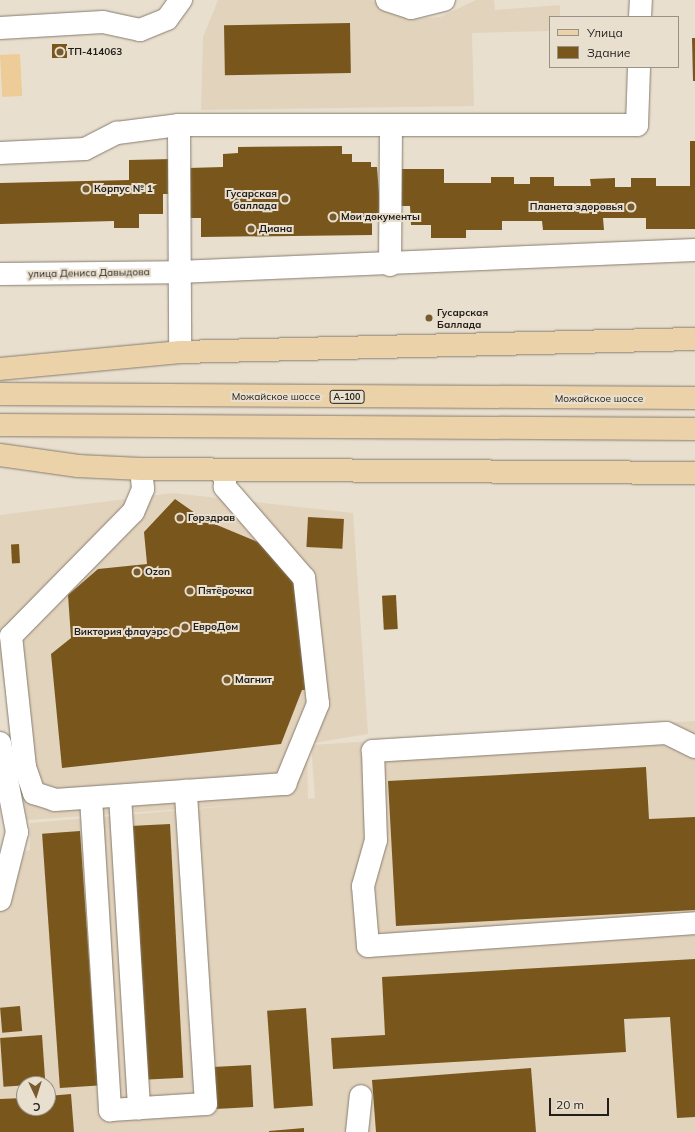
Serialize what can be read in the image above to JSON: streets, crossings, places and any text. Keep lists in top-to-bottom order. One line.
{"streets":{"main road":["Можайское шоссе","А-100"],"street":["улица Дениса Давыдова"]},"places":["ТП-414063","Корпус № 1","Гусарская баллада","Планета здоровья","Мои документы","Диана","Гусарская Баллада","Горздрав","Ozon","Пятёрочка","ЕвроДом","Виктория флауэрс","Магнит"],"legend":["Улица","Здание"],"scale_bar":"20 m","north":"bottom"}
